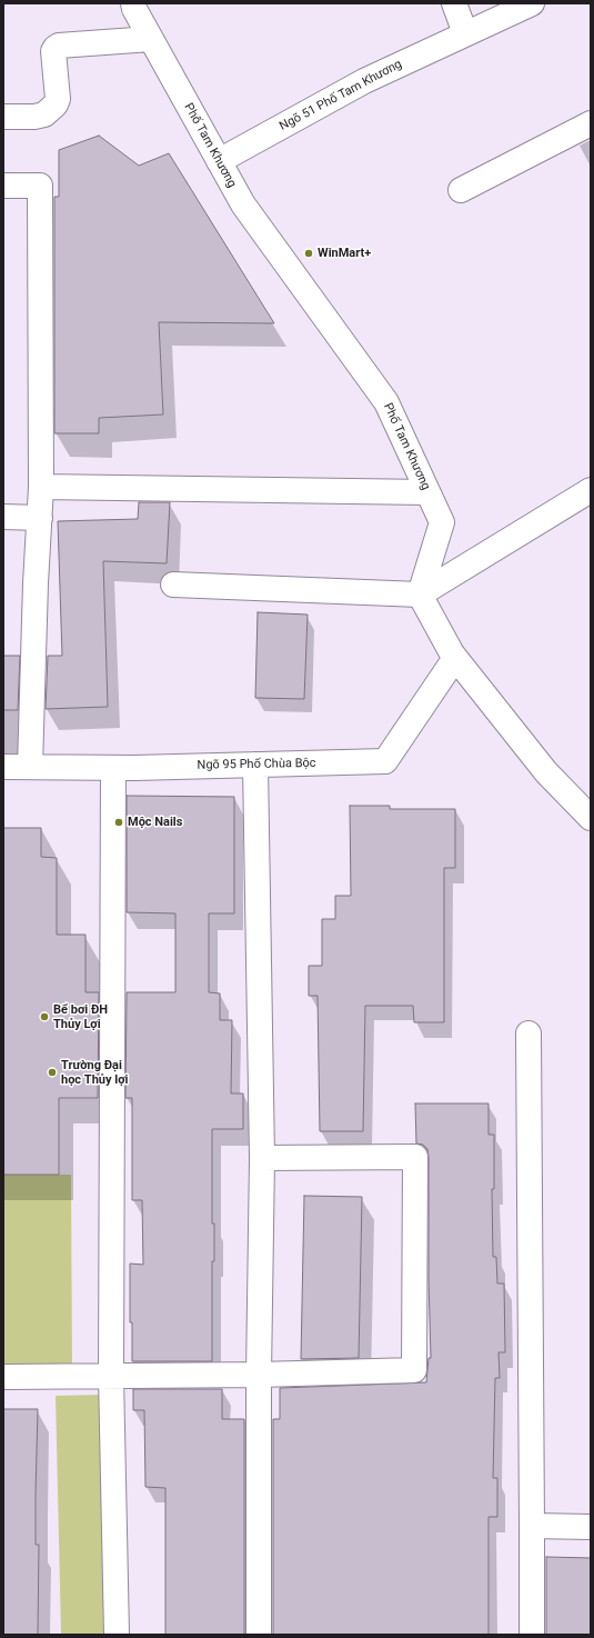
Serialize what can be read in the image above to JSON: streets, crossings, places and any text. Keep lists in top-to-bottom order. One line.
{"streets":{"street":["Ngõ 51 Phố Tam Khương","Phố Tam Khương","Ngõ 95 Phố Chùa Bộc"]},"crossings":[["Ngõ 51 Phố Tam Khương","Phố Tam Khương"]],"places":["WinMart+","Mộc Nails","Bể bơi ĐH Thủy Lợi","Trường Đại học Thủy lợi"]}
